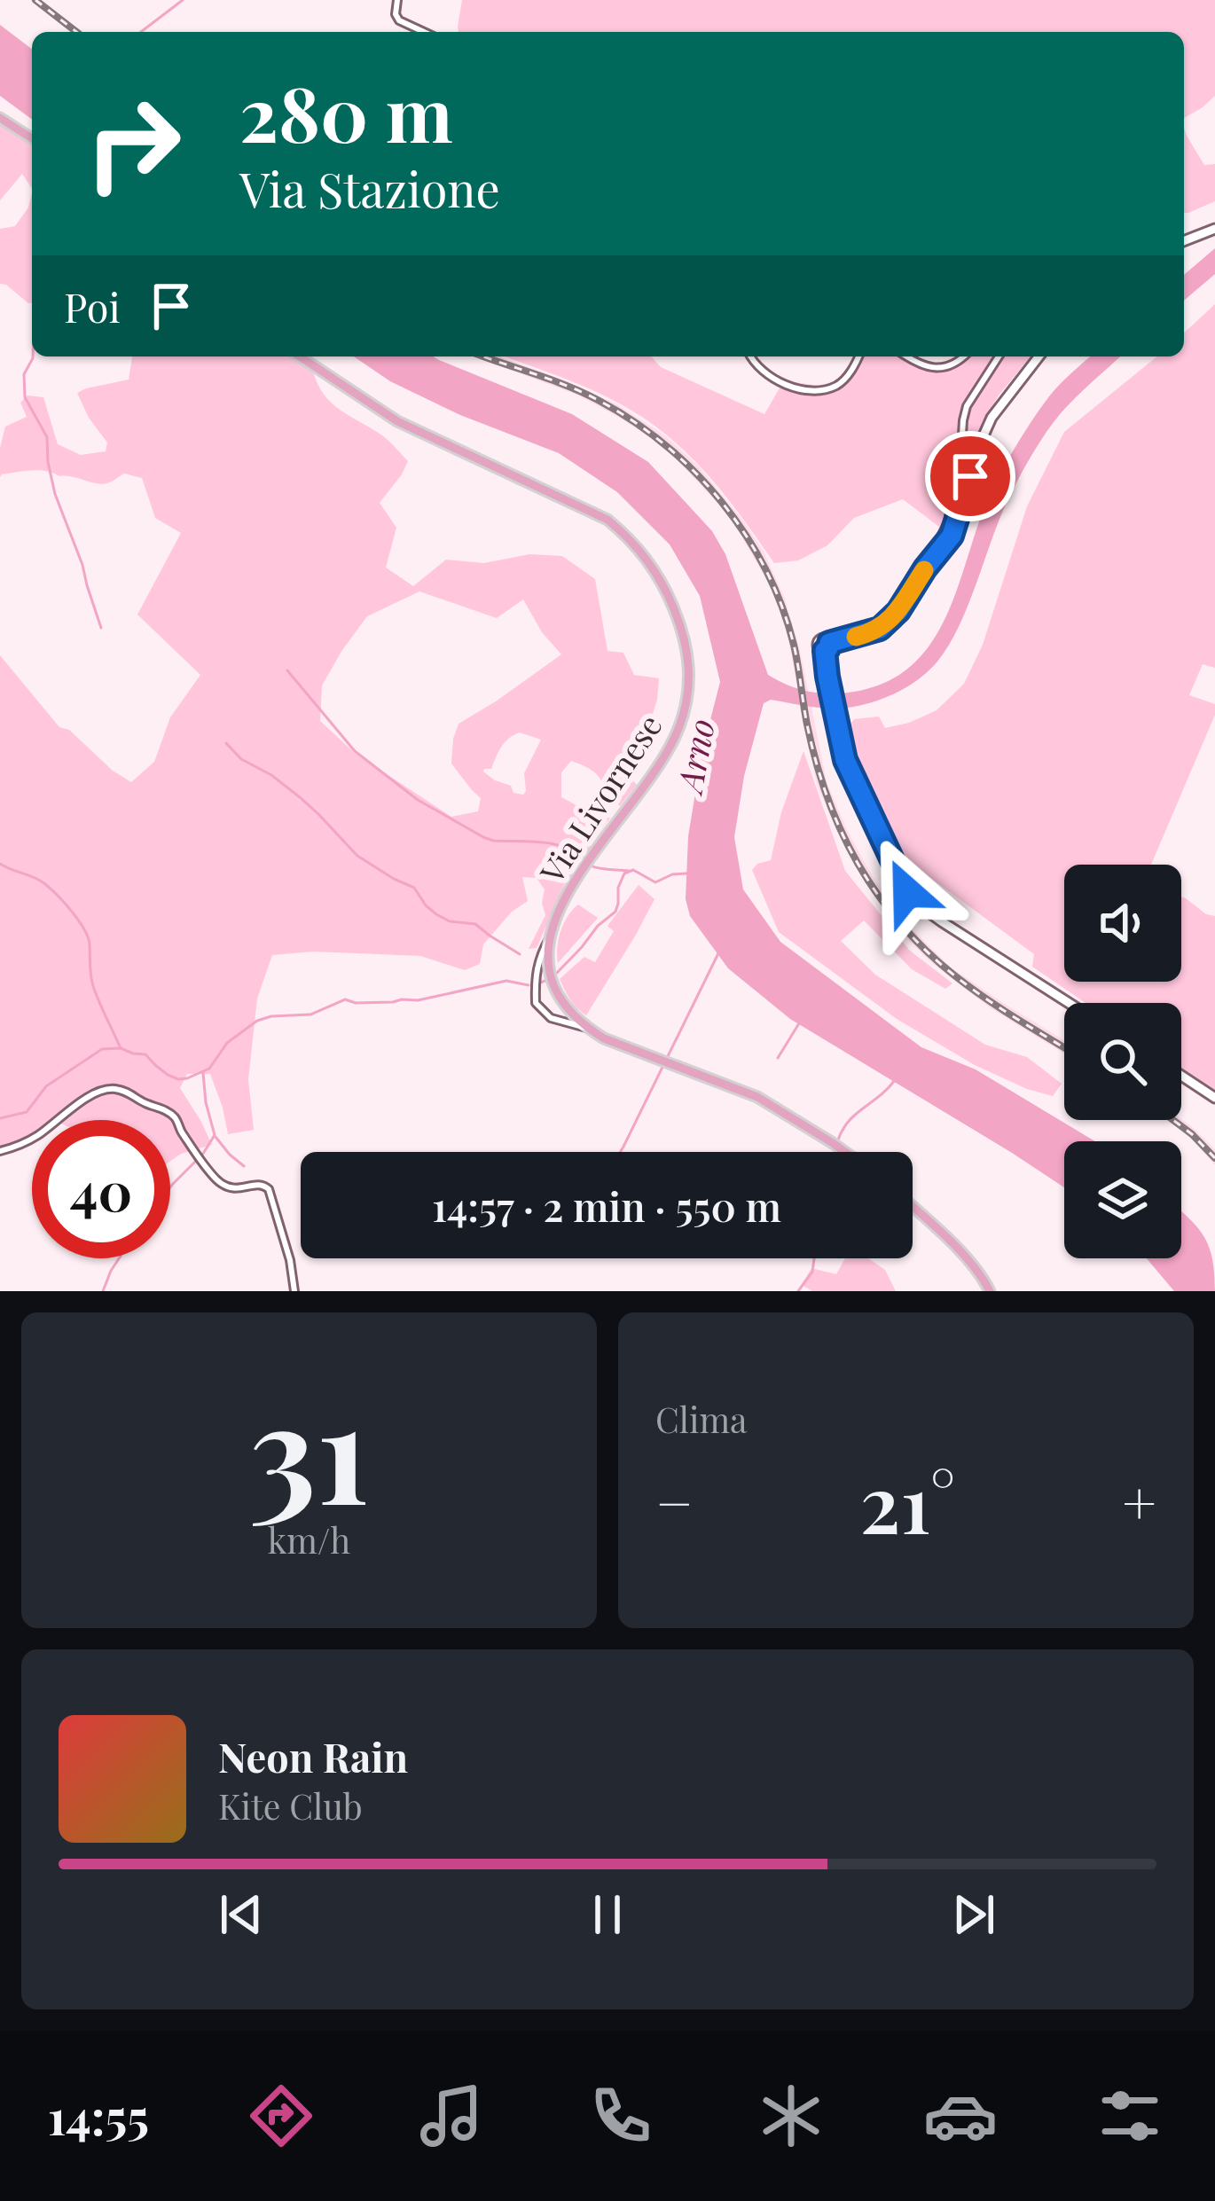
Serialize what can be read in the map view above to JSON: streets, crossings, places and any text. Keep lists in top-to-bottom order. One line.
{"streets":{"main road":["Via Livornese"]},"water":["Arno"],"page":{"turn":["280 m","Via Stazione"],"then":"Poi","limit":"40","trip":"14:57 · 2 min · 550 m","tile":[["31","km/h"],"Clima"],"heat":["−","21°","+"],"song":["Neon Rain","Kite Club"],"tabs":"14:55"}}
